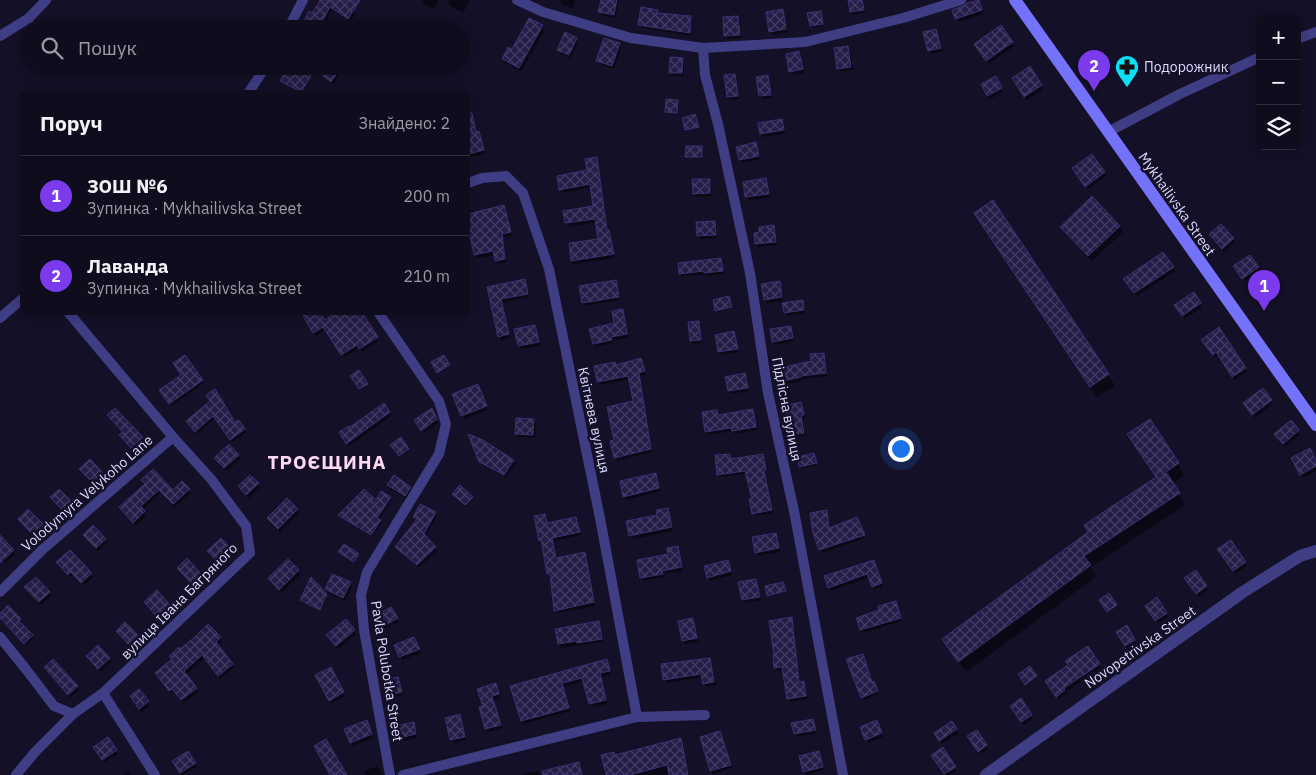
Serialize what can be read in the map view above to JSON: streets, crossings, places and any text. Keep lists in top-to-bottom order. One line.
{"streets":{"main road":["Mykhailivska Street"],"street":["Підлісна вулиця","Квітнева вулиця","Volodymyra Velykoho Lane","вулиця Івана Багряного","Novopetrivska Street","Pavla Polubotka Street"]},"crossings":[["Volodymyra Velykoho Lane","вулиця Івана Багряного"]],"districts":["ТРОЄЩИНА"],"places":{"pharmacy":["Подорожник"]},"page":{"map_buttons":["+","−"],"search":"Пошук","pins":["2","1"],"heading":["Поруч","Знайдено: 2"],"list":[{"mark":"1","name":"ЗОШ №6","note":"Зупинка · Mykhailivska Street","value":"200 m"},{"mark":"2","name":"Лаванда","note":"Зупинка · Mykhailivska Street","value":"210 m"}]}}
